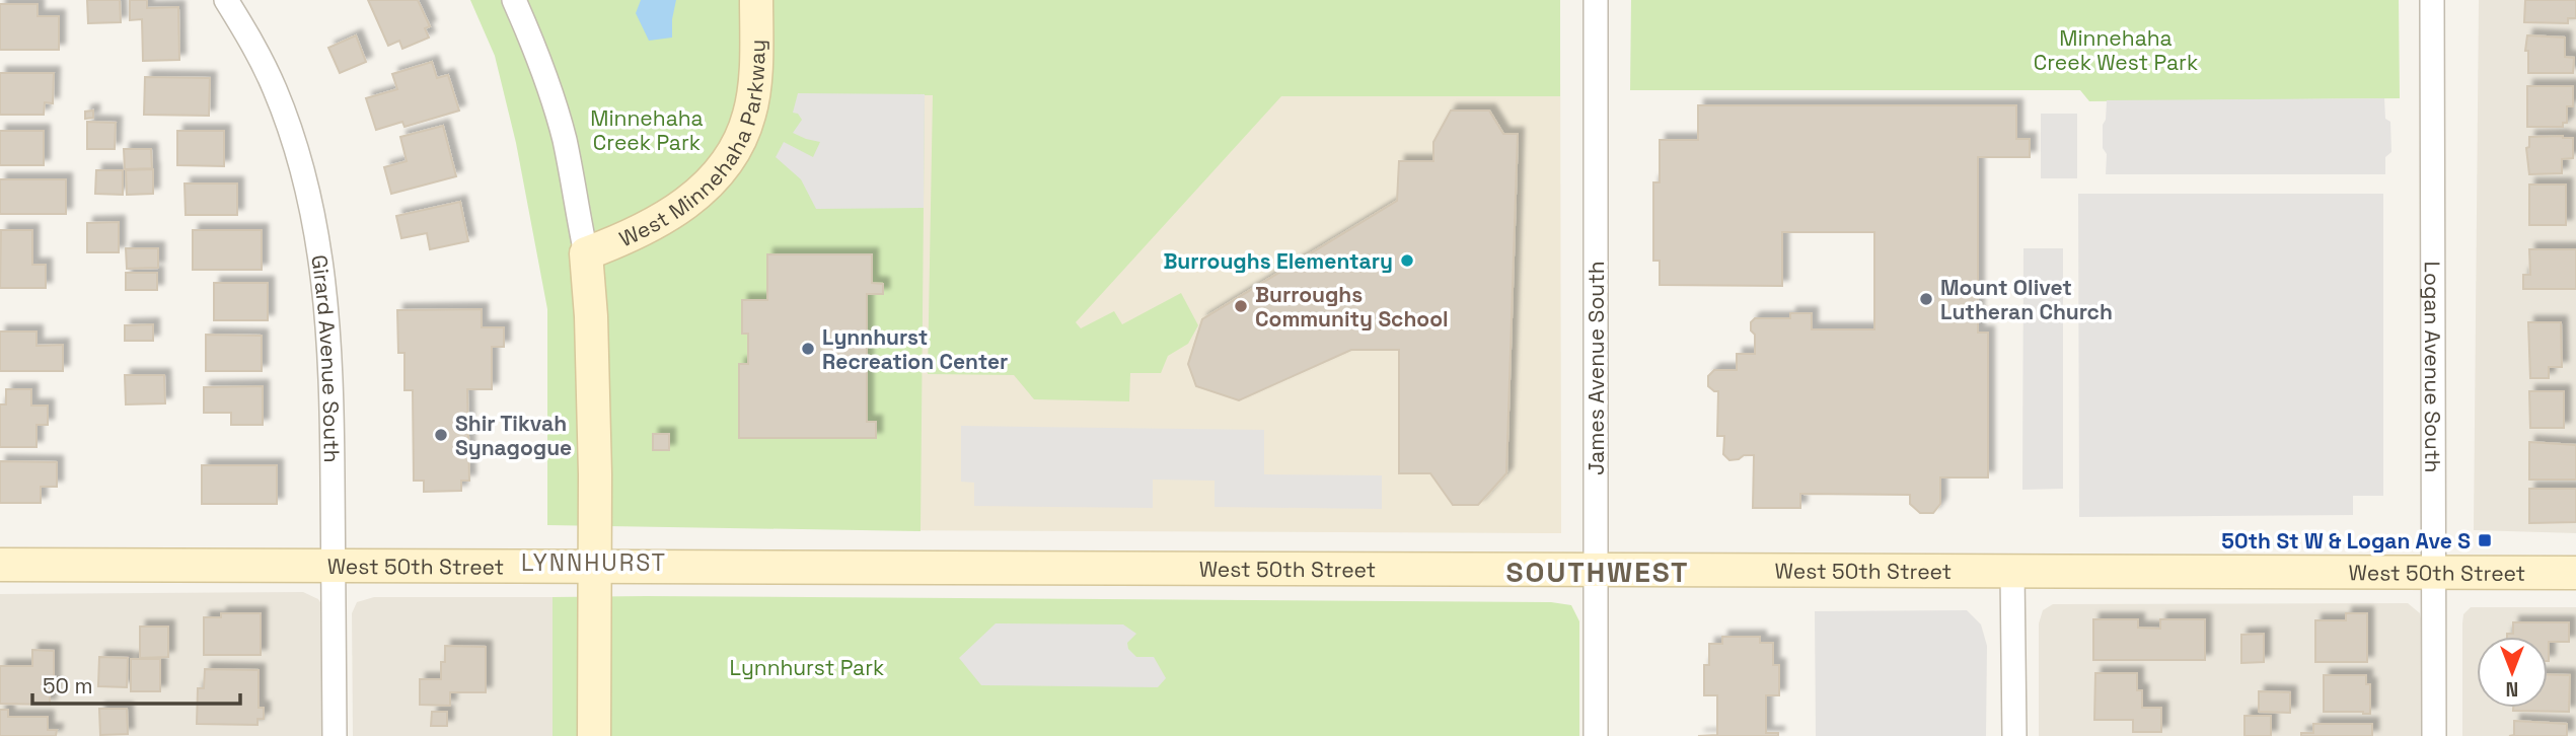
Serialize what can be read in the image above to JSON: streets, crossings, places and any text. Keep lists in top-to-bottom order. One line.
{"streets":{"main road":["West Minnehaha Parkway","West 50th Street"],"street":["Girard Avenue South","James Avenue South","Logan Avenue South"]},"crossings":[["West Minnehaha Parkway","West 50th Street"],["Girard Avenue South","West 50th Street"],["James Avenue South","West 50th Street"],["Logan Avenue South","West 50th Street"]],"districts":["LYNNHURST","SOUTHWEST"],"parks":["Minnehaha Creek West Park","Minnehaha Creek Park","Lynnhurst Park"],"places":{"other":["Burroughs Elementary","Mount Olivet Lutheran Church","Burroughs Community School","Lynnhurst Recreation Center","Shir Tikvah Synagogue"],"transit":["50th St W & Logan Ave S"]},"scale_bar":"50 m","north":"bottom"}
